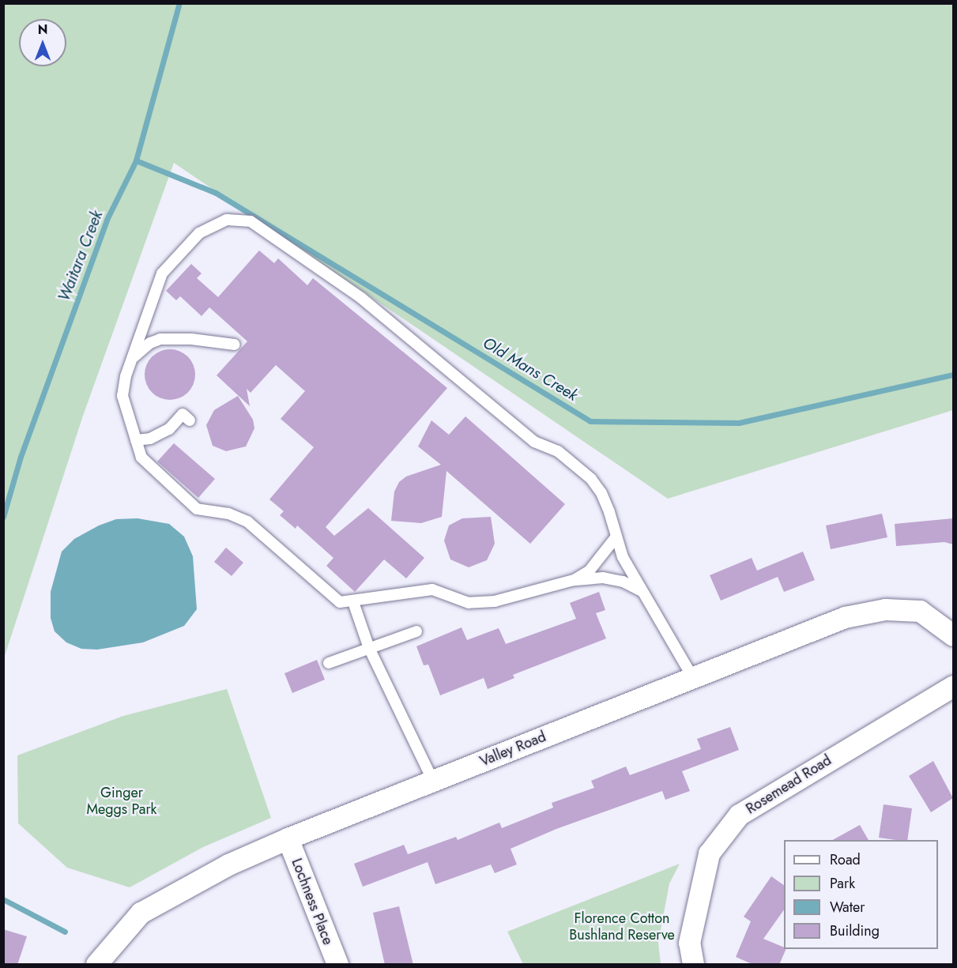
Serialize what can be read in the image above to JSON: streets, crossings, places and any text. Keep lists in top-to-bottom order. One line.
{"streets":{"street":["Valley Road","Rosemead Road","Lochness Place"]},"crossings":[["Valley Road","Lochness Place"]],"water":["Waitara Creek","Old Mans Creek"],"parks":["Ginger Meggs Park","Florence Cotton Bushland Reserve"],"legend":["Road","Park","Water","Building"],"north":"top"}
